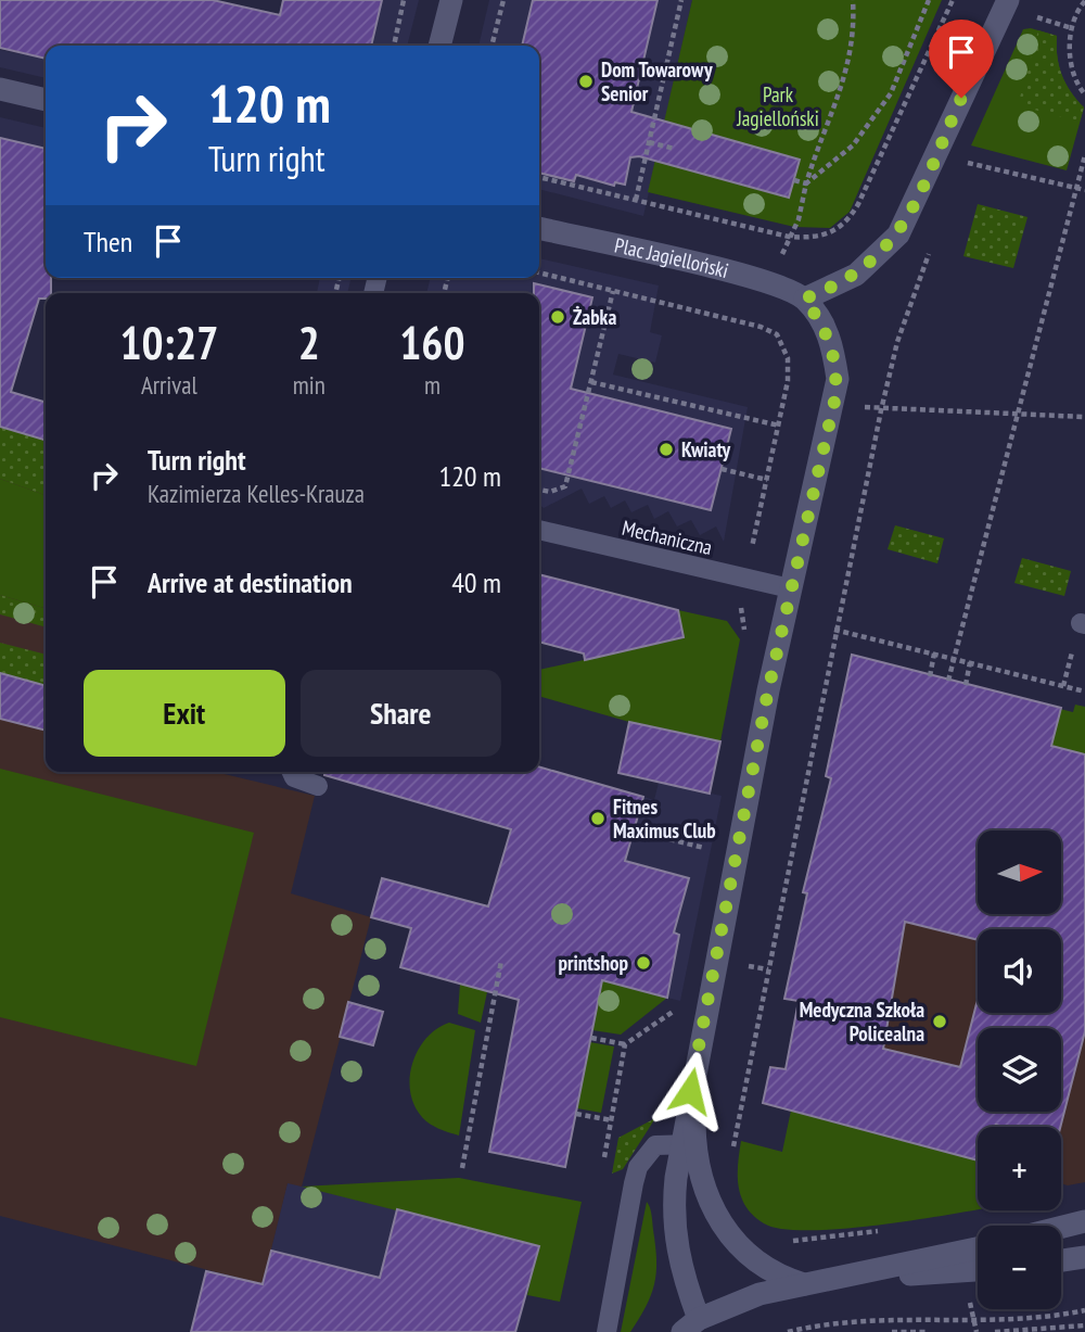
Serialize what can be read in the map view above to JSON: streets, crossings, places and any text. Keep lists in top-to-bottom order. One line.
{"streets":{"street":["Plac Jagielloński"],"lane":["Mechaniczna"]},"parks":["Park Jagielloński"],"places":["Dom Towarowy Senior","Żabka","Kwiaty","Fitnes Maximus Club","printshop","Medyczna Szkoła Policealna"],"north":"right","page":{"turn":["120 m","Turn right"],"then":"Then","eta":["10:27","Arrival","2","min","160","m"],"list":[{"name":"Turn right","note":"Kazimierza Kelles-Krauza","value":"120 m"},{"name":"Arrive at destination","value":"40 m"}],"buttons":["Exit","Share"],"map_buttons":["+","−"]}}
